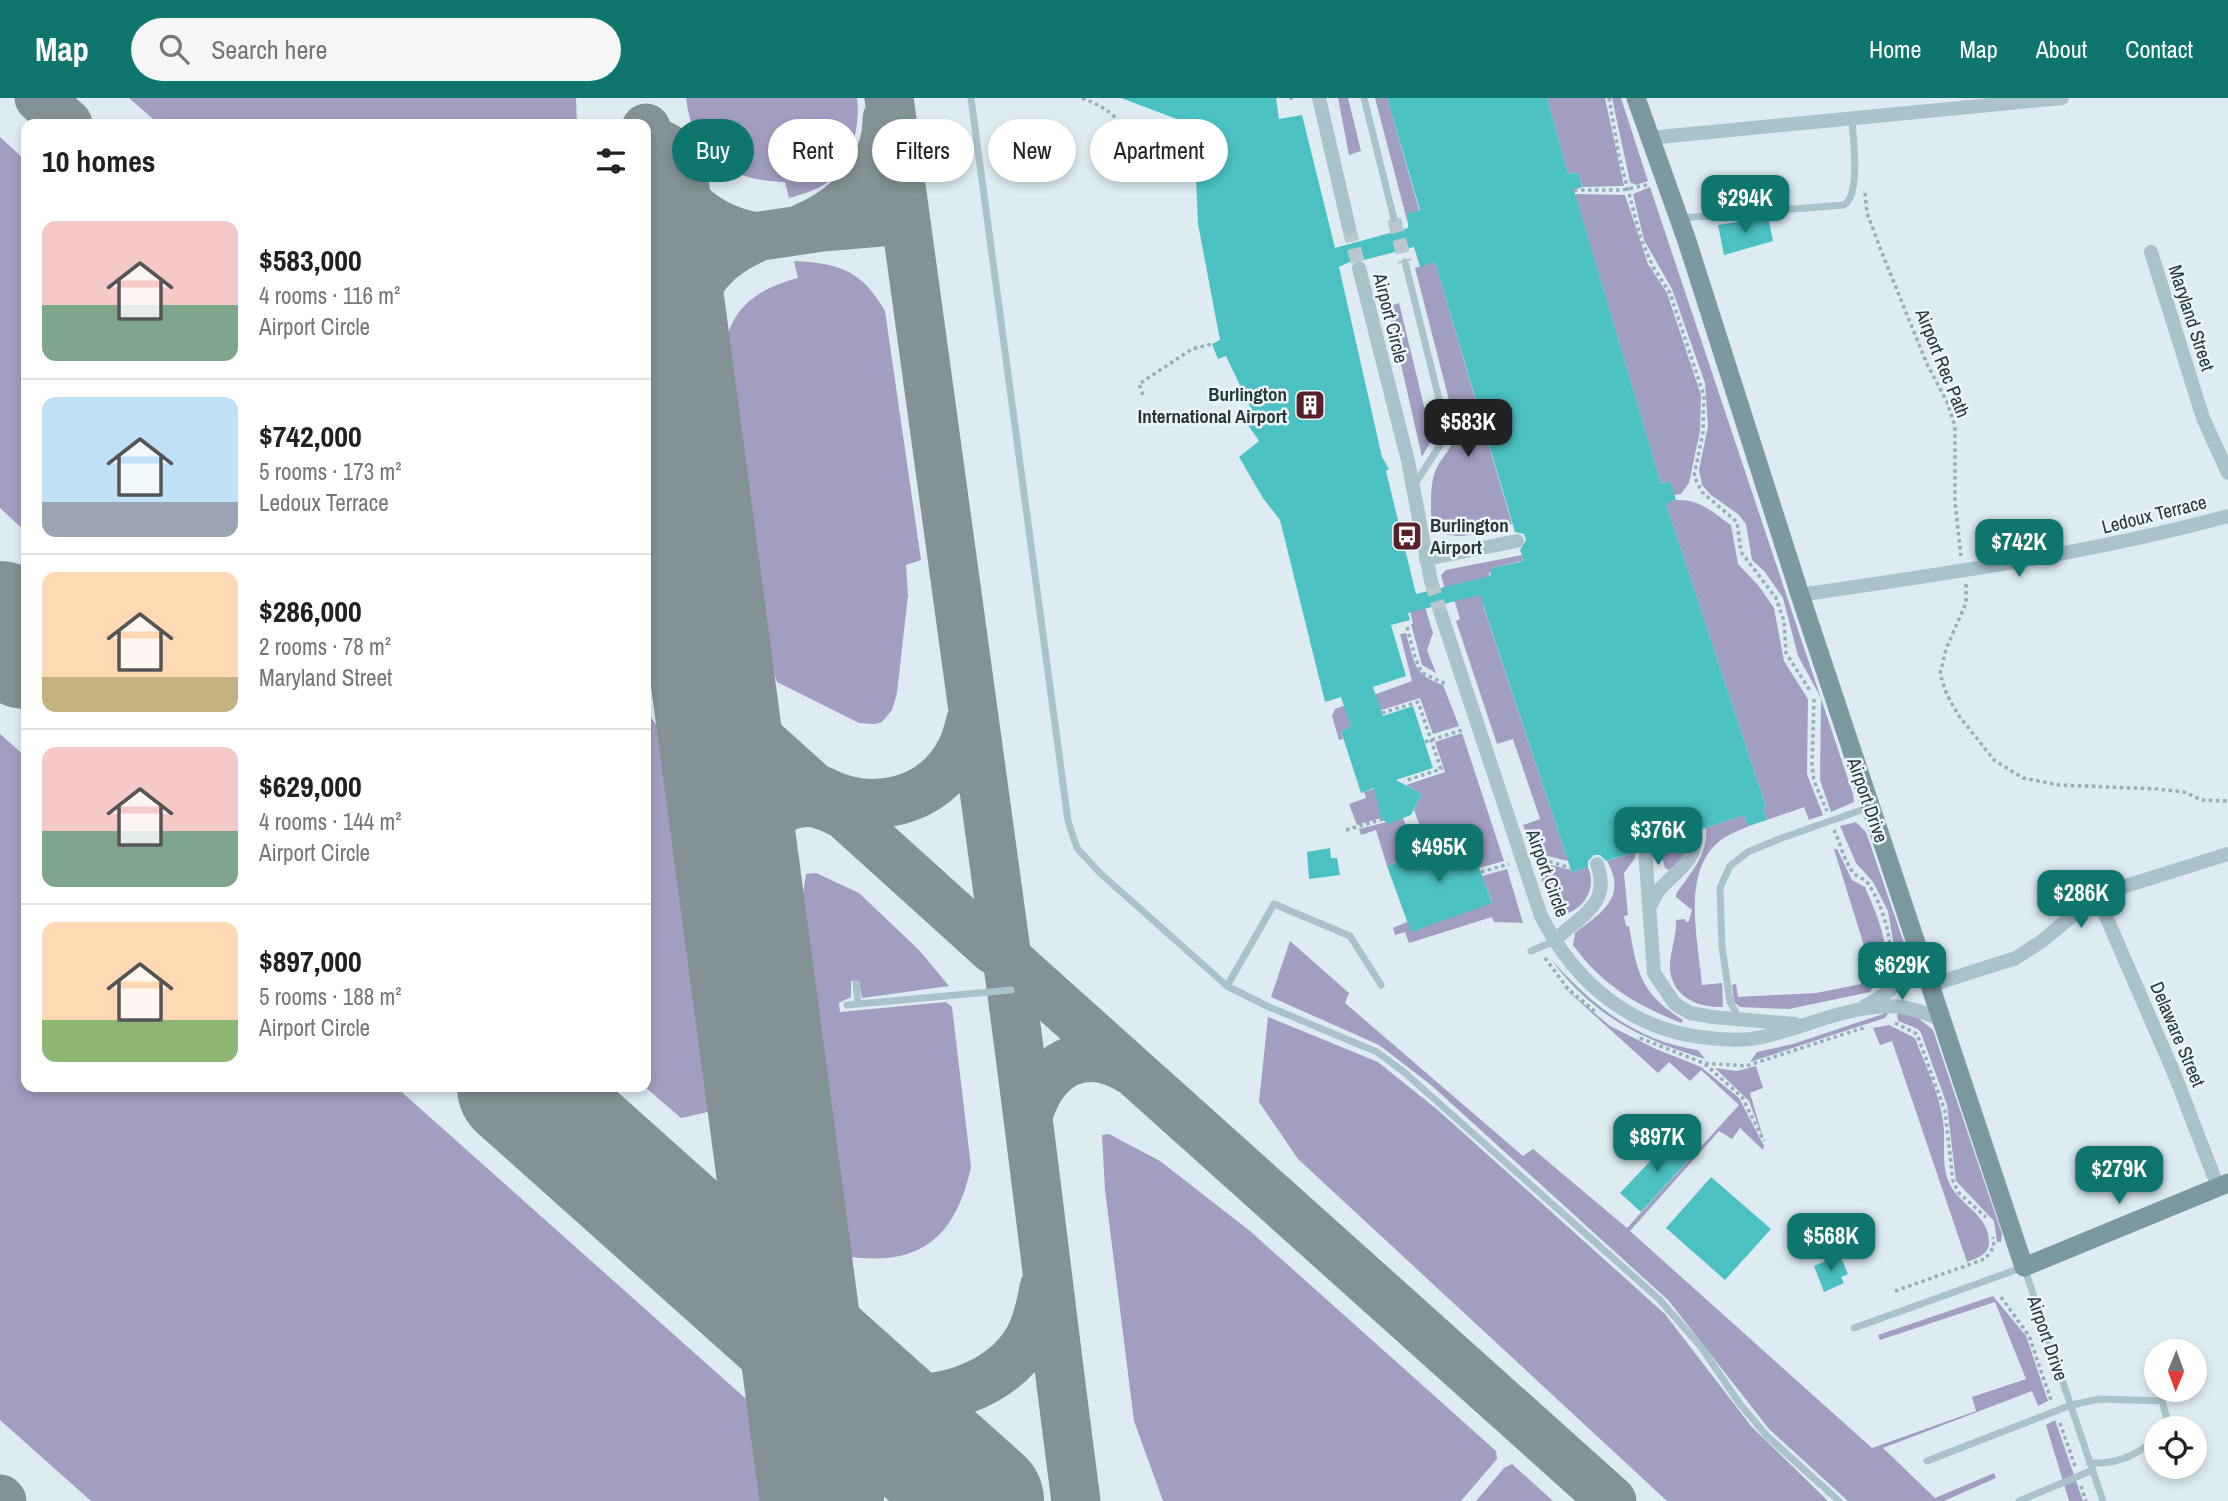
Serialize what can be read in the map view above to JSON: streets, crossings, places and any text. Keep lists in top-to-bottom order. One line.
{"streets":{"main road":["Airport Drive"],"street":["Airport Circle","Maryland Street","Ledoux Terrace","Delaware Street"],"path":["Airport Rec Path"]},"crossings":[["Airport Circle","Airport Drive"],["Airport Rec Path","Ledoux Terrace"],["Ledoux Terrace","Airport Drive"]],"places":{"building":["Burlington International Airport"],"bus stop":["Burlington Airport"]},"north":"bottom","page":{"header":"Map","search":"Search here","nav":["Home","Map","About","Contact"],"chip":["Buy","Rent","Filters","New","Apartment"],"heading":"10 homes","price":["$294K","$583K","$742K","$376K","$495K","$286K","$629K","$897K","$279K","$568K"],"list":[{"name":"$583,000","note":"4 rooms · 116 m² · Airport Circle"},{"name":"$742,000","note":"5 rooms · 173 m² · Ledoux Terrace"},{"name":"$286,000","note":"2 rooms · 78 m² · Maryland Street"},{"name":"$629,000","note":"4 rooms · 144 m² · Airport Circle"},{"name":"$897,000","note":"5 rooms · 188 m² · Airport Circle"}]}}
